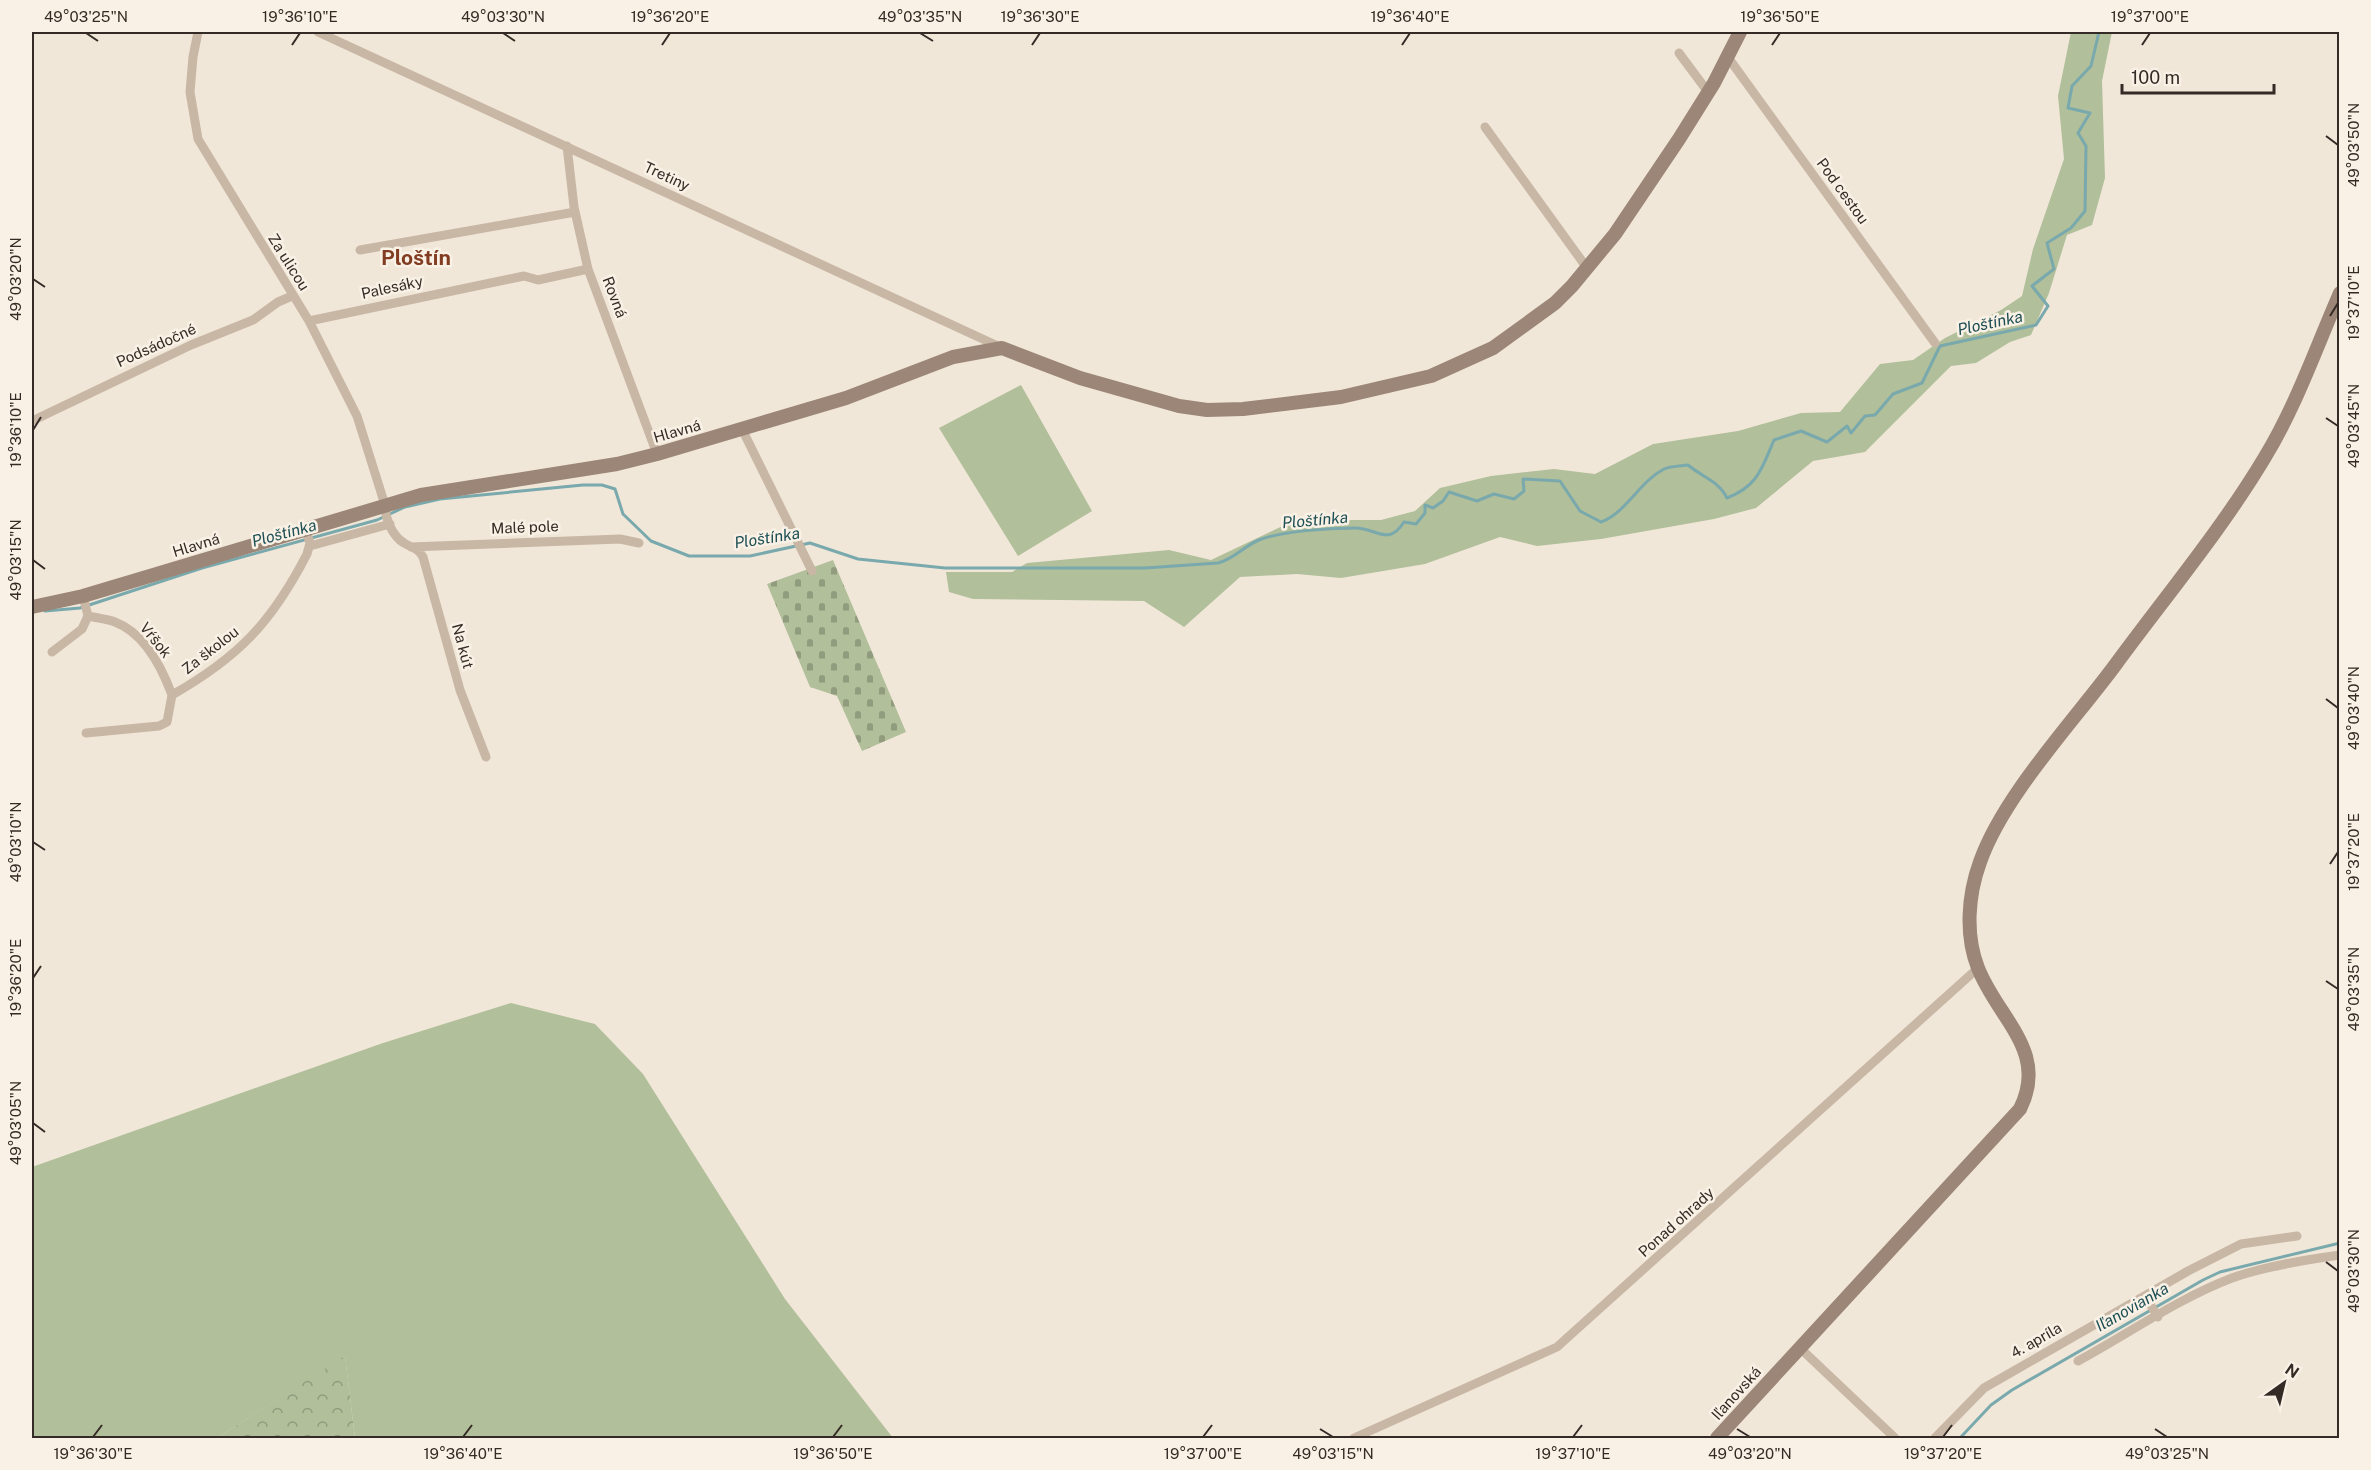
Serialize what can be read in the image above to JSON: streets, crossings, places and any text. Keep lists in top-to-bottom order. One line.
{"streets":{"street":["Tretiny","Pod cestou","Za ulicou","Palesáky","Rovná","Podsádočné","Hlavná","Malé pole","Vŕšok","Na kút","Za školou","Ponad ohrady","4. apríla","Iľanovská"]},"crossings":[["Tretiny","Rovná"],["Tretiny","Hlavná"],["Za ulicou","Palesáky"],["Za ulicou","Podsádočné"],["Za ulicou","Hlavná"],["Za ulicou","Na kút"],["Palesáky","Rovná"],["Rovná","Hlavná"],["Hlavná","Vŕšok"],["Hlavná","Na kút"],["Hlavná","Za školou"],["Malé pole","Na kút"],["Vŕšok","Za školou"],["Ponad ohrady","Iľanovská"]],"districts":["Ploštín"],"water":["Ploštínka","Iľanovianka"],"scale_bar":"100 m","north":"top right","coordinates":["49°03'25\"N","19°36'10\"E","49°03'30\"N","19°36'20\"E","49°03'35\"N","19°36'30\"E","19°36'40\"E","19°36'50\"E","19°37'00\"E","49°03'50\"N","49°03'20\"N","19°37'10\"E","49°03'45\"N","49°03'15\"N","49°03'40\"N","49°03'10\"N","19°37'20\"E","49°03'05\"N"]}
